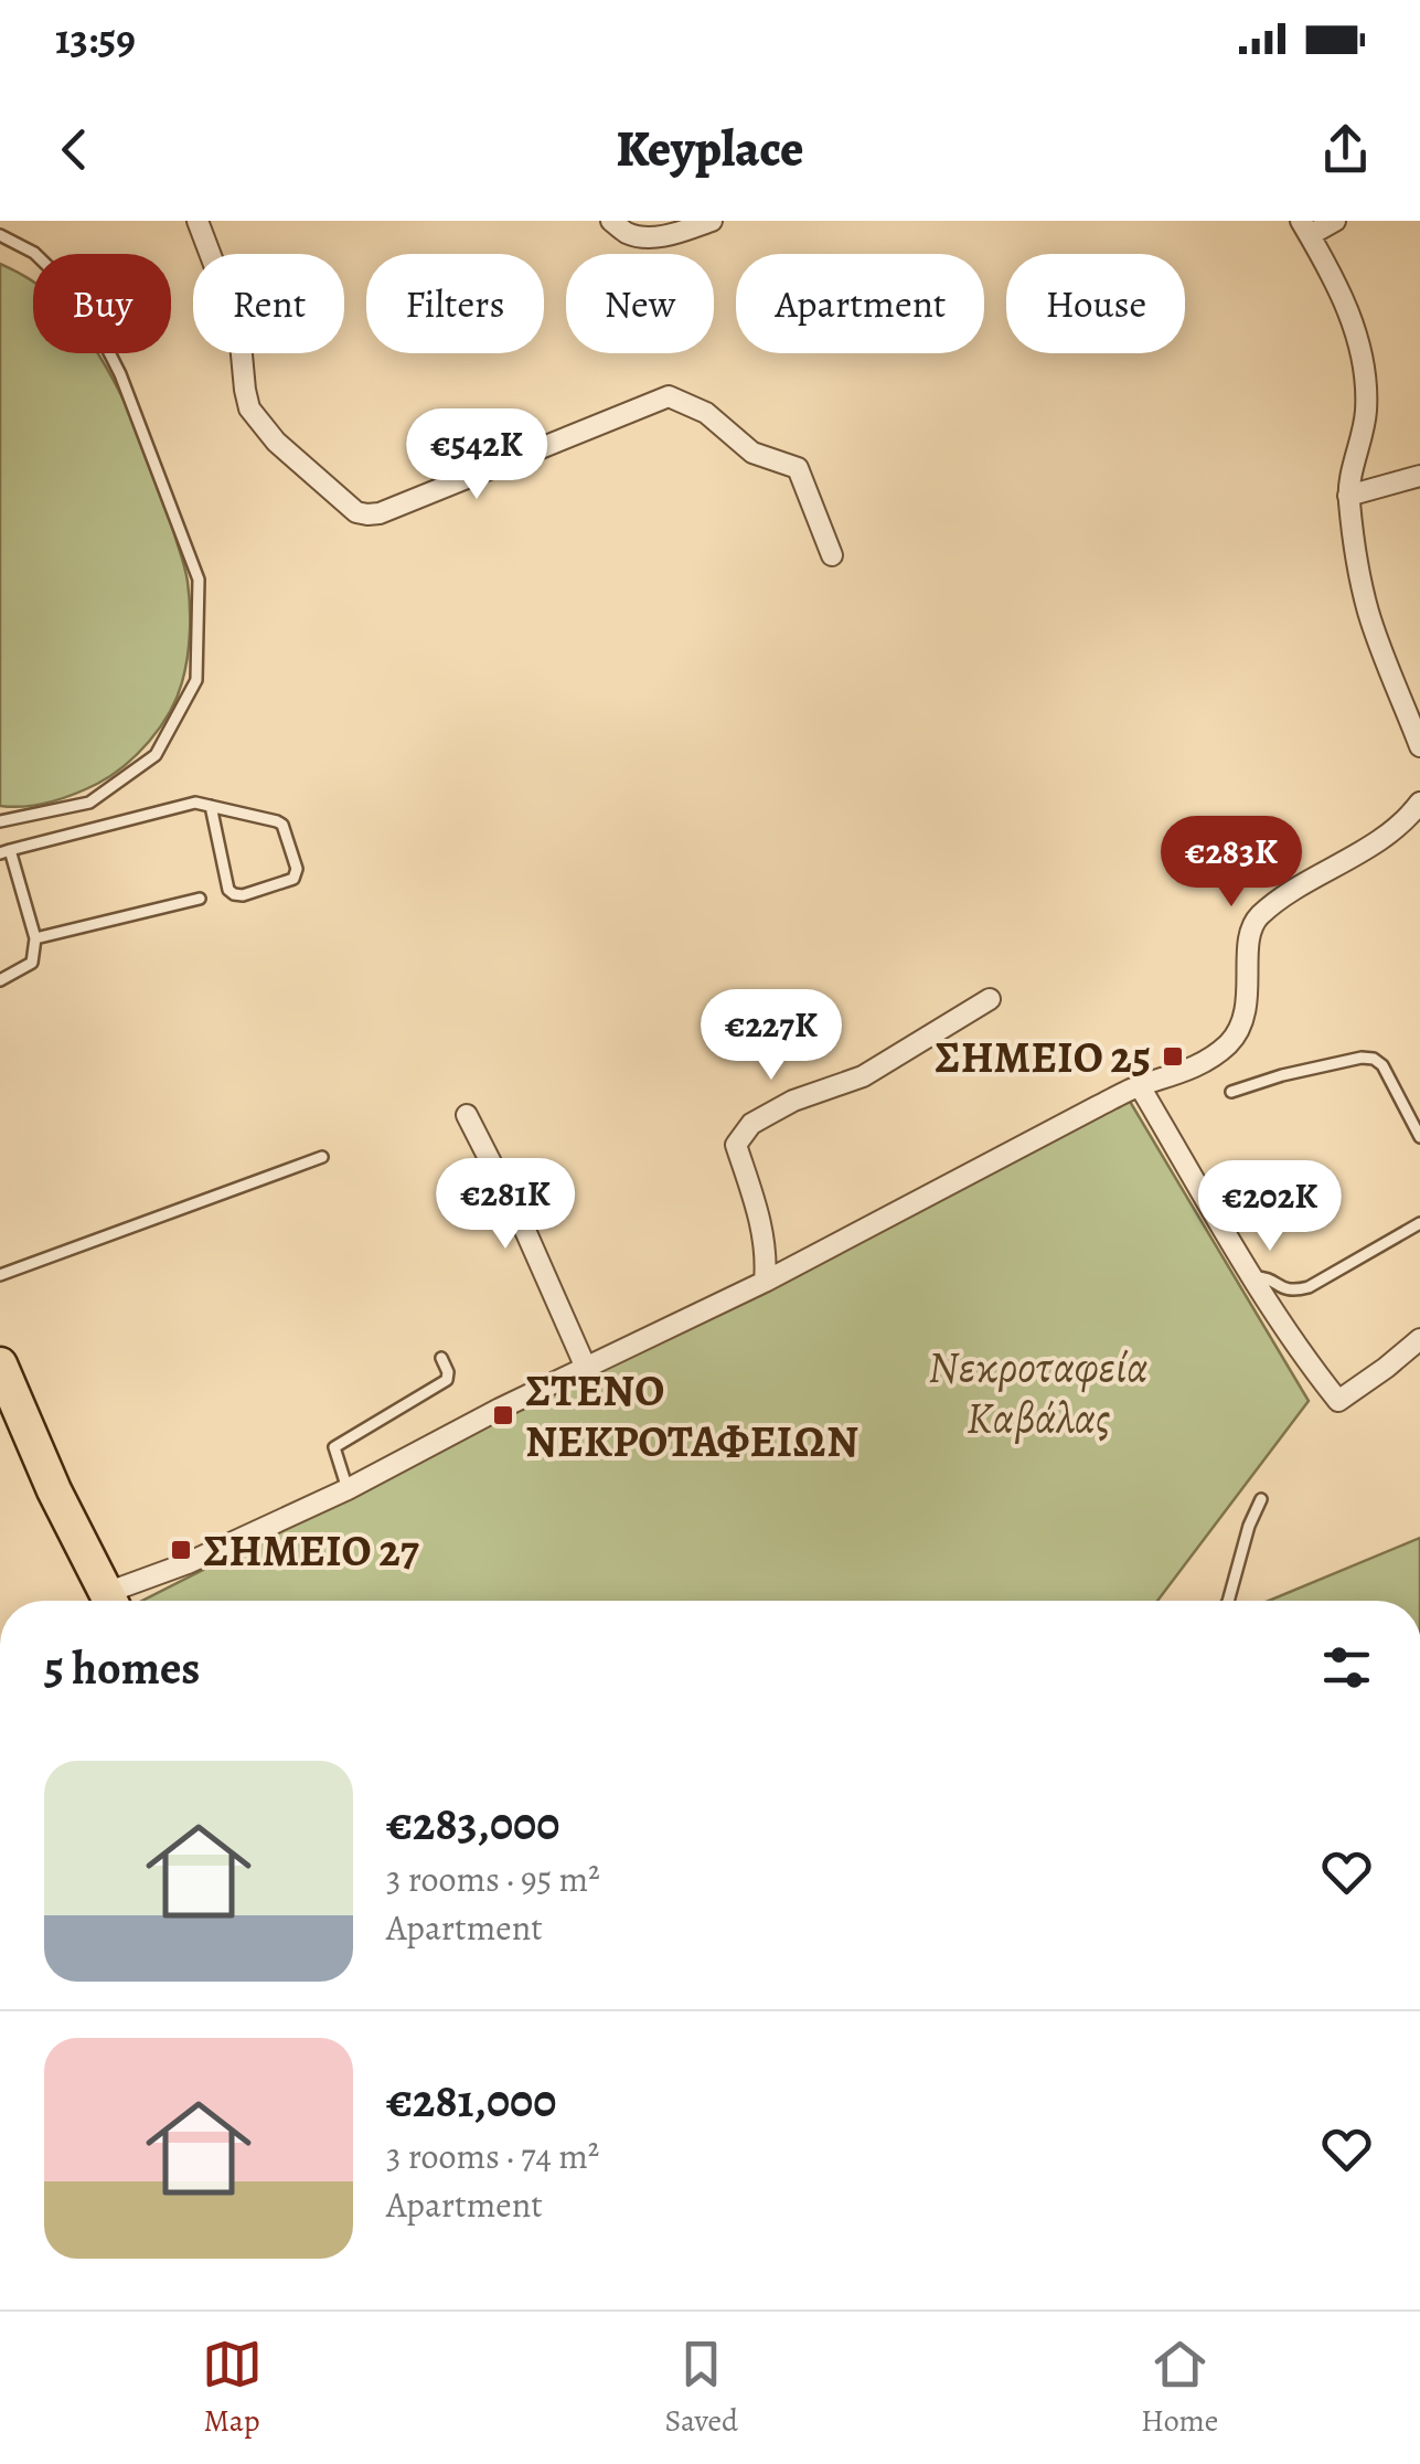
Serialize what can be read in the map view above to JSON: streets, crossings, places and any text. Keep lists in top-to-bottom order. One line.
{"parks":["Νεκροταφεία Καβάλας"],"places":{"transit":["ΣΗΜΕΙΟ 25","ΣΤΕΝΟ ΝΕΚΡΟΤΑΦΕΙΩΝ","ΣΗΜΕΙΟ 27"]},"page":{"status":"13:59","header":"Keyplace","chip":["Buy","Rent","Filters","New","Apartment","House"],"price":["€542K","€283K","€227K","€281K","€202K"],"heading":"5 homes","list":[{"name":"€283,000","note":"3 rooms · 95 m² · Apartment"},{"name":"€281,000","note":"3 rooms · 74 m² · Apartment"}],"tabs":["Map","Saved","Home"]}}
